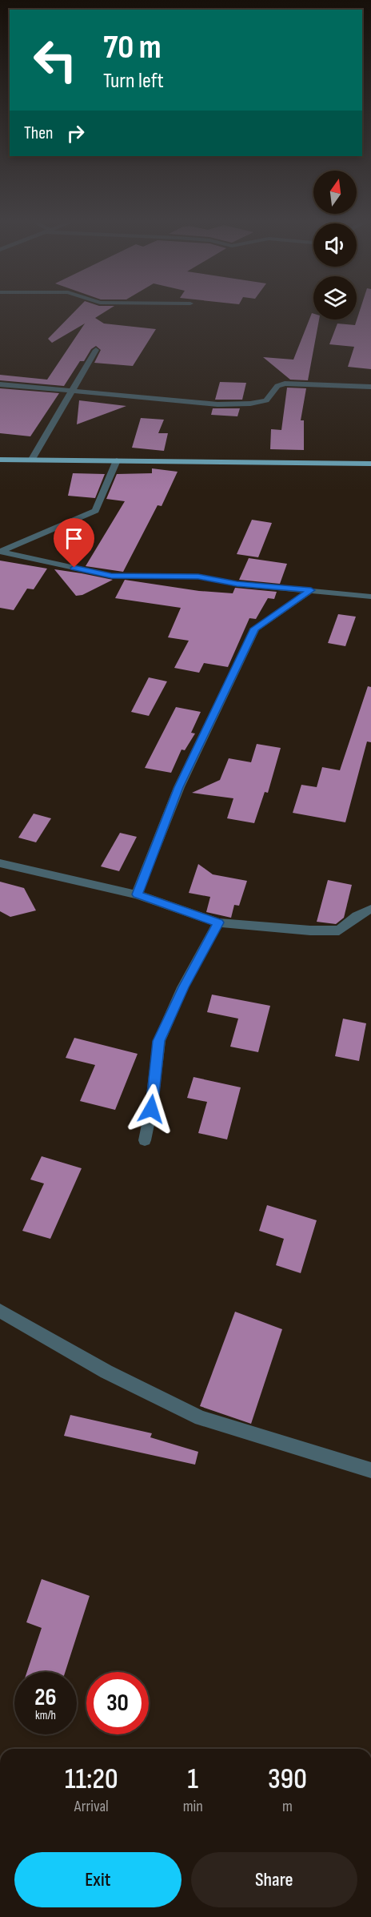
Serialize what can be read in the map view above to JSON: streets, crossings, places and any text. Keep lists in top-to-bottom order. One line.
{"north":"top","page":{"turn":["70 m","Turn left"],"then":"Then","speed":"26 km/h","limit":"30","eta":["11:20","Arrival","1","min","390","m"],"buttons":["Exit","Share"]}}
